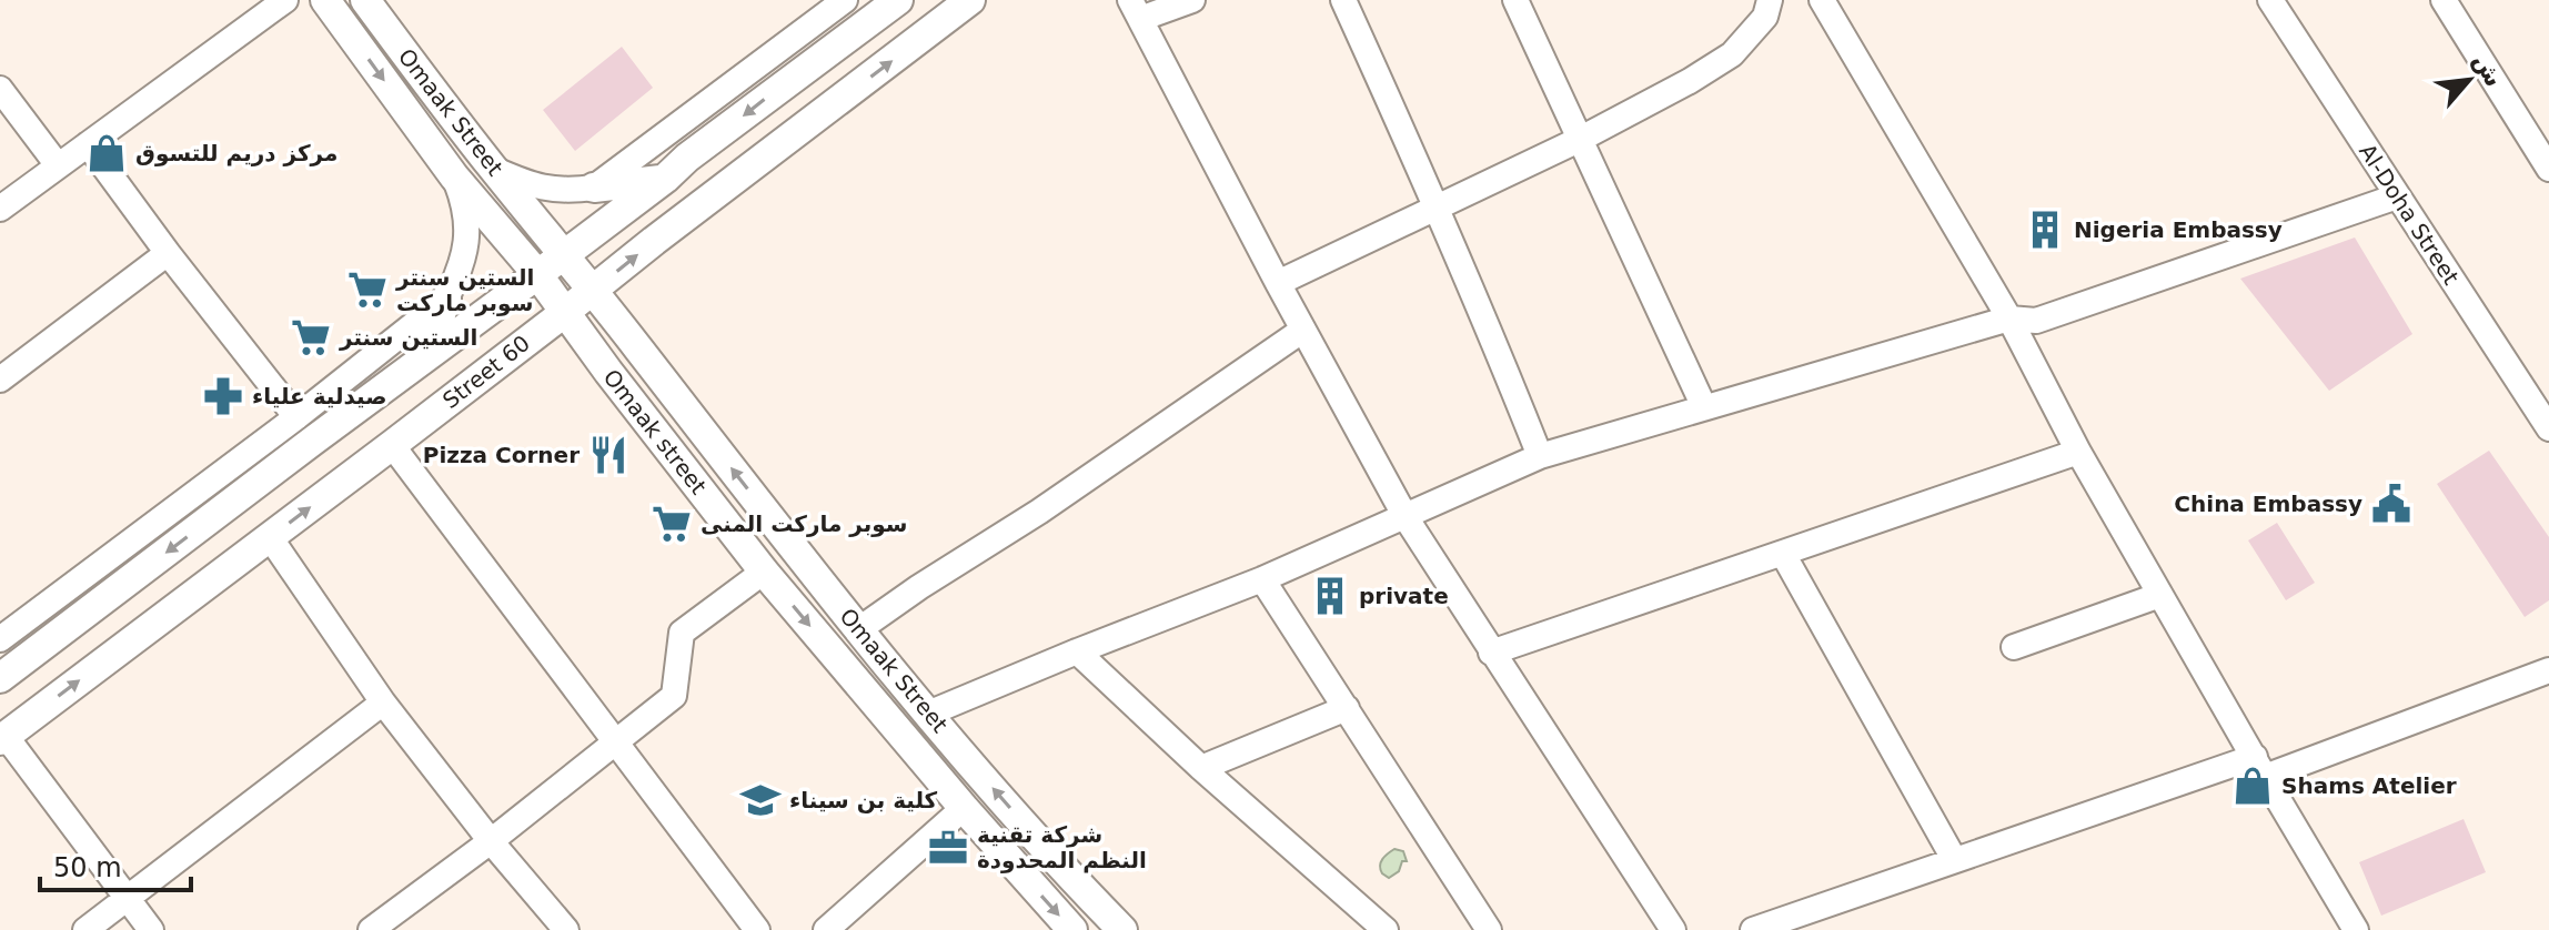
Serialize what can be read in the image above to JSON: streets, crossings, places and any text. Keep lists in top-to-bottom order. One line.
{"streets":{"main road":["Omaak Street","Street 60","Omaak street"],"street":["Al-Doha Street"]},"crossings":[["Omaak Street","Street 60"],["Street 60","Omaak street"]],"one_way":["Omaak Street","Omaak street"],"places":{"shop":["مركز دريم للتسوق","Shams Atelier"],"building":["Nigeria Embassy","private"],"supermarket":["الستين سنتر سوبر ماركت","الستين سنتر","سوبر ماركت المنى"],"pharmacy":["صيدلية علياء"],"restaurant":["Pizza Corner"],"public building":["China Embassy"],"school or university":["كلية بن سيناء"],"office":["شركة تقنية النظم المحدودة"]},"scale_bar":"50 m","north":"top right"}
